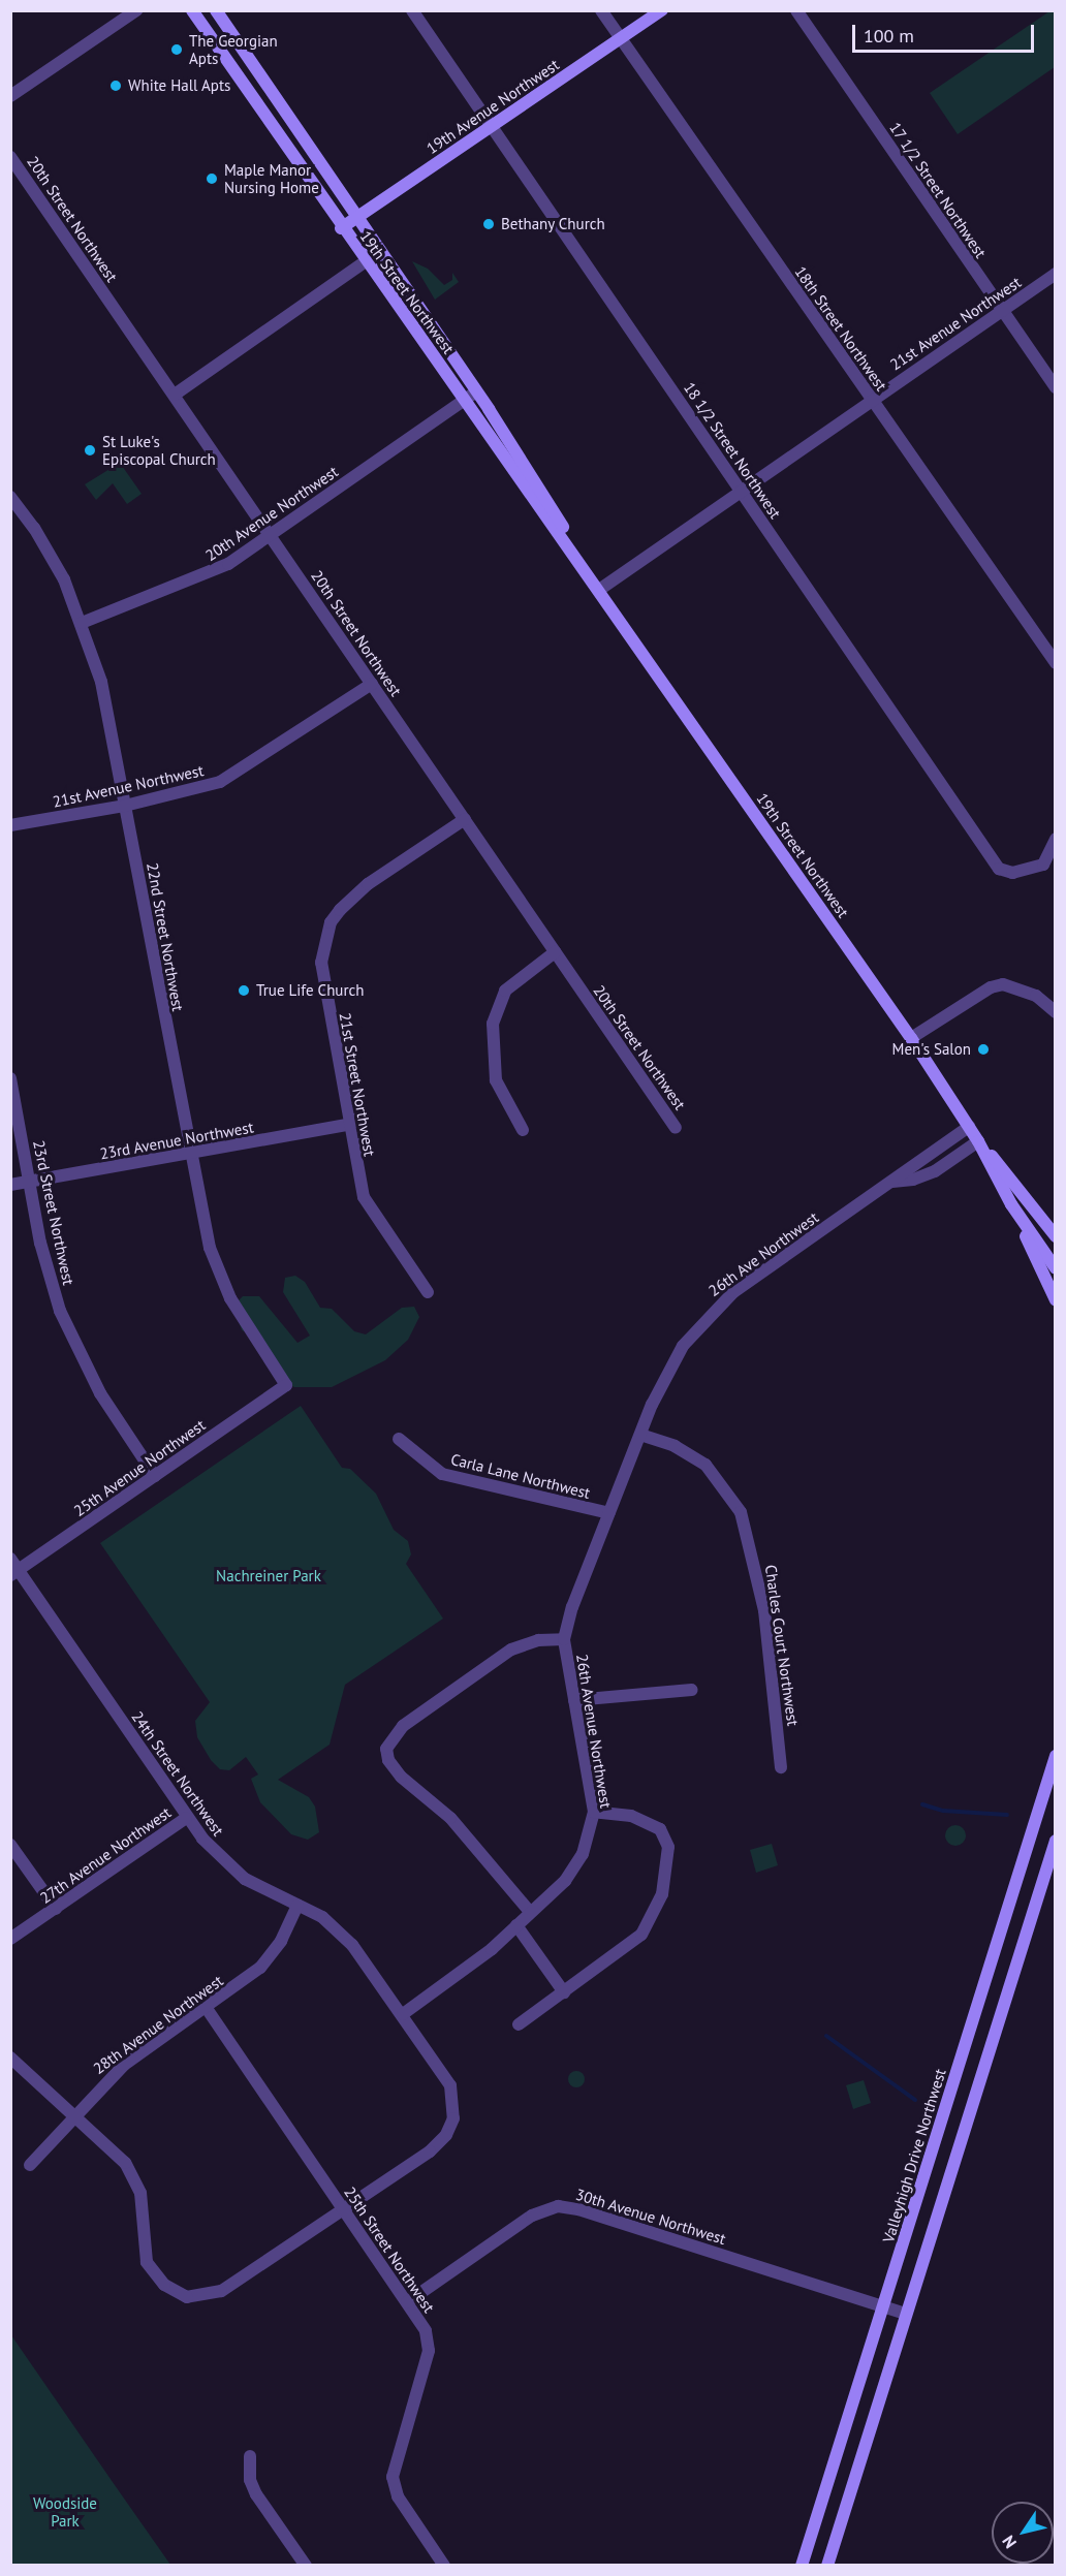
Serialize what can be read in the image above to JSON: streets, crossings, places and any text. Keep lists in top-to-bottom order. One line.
{"streets":{"main road":["19th Avenue Northwest","19th Street Northwest","Valleyhigh Drive Northwest"],"street":["17 1/2 Street Northwest","20th Street Northwest","21st Avenue Northwest","18th Street Northwest","18 1/2 Street Northwest","20th Avenue Northwest","22nd Street Northwest","21st Street Northwest","23rd Avenue Northwest","23rd Street Northwest","26th Ave Northwest","25th Avenue Northwest","Carla Lane Northwest","Charles Court Northwest","26th Avenue Northwest","24th Street Northwest","27th Avenue Northwest","28th Avenue Northwest","30th Avenue Northwest","25th Street Northwest"]},"crossings":[["19th Avenue Northwest","19th Street Northwest"],["19th Avenue Northwest","18th Street Northwest"],["19th Avenue Northwest","18 1/2 Street Northwest"],["17 1/2 Street Northwest","21st Avenue Northwest"],["20th Street Northwest","21st Avenue Northwest"],["20th Street Northwest","20th Avenue Northwest"],["20th Street Northwest","21st Street Northwest"],["19th Street Northwest","21st Avenue Northwest"],["19th Street Northwest","20th Avenue Northwest"],["19th Street Northwest","26th Ave Northwest"],["21st Avenue Northwest","18th Street Northwest"],["21st Avenue Northwest","18 1/2 Street Northwest"],["21st Avenue Northwest","22nd Street Northwest"],["20th Avenue Northwest","22nd Street Northwest"],["22nd Street Northwest","23rd Avenue Northwest"],["22nd Street Northwest","25th Avenue Northwest"],["21st Street Northwest","23rd Avenue Northwest"],["23rd Avenue Northwest","23rd Street Northwest"],["23rd Street Northwest","25th Avenue Northwest"],["26th Ave Northwest","Charles Court Northwest"],["26th Ave Northwest","26th Avenue Northwest"],["25th Avenue Northwest","24th Street Northwest"],["Carla Lane Northwest","26th Avenue Northwest"],["Charles Court Northwest","26th Avenue Northwest"],["26th Avenue Northwest","24th Street Northwest"],["24th Street Northwest","27th Avenue Northwest"],["24th Street Northwest","28th Avenue Northwest"],["24th Street Northwest","25th Street Northwest"],["28th Avenue Northwest","25th Street Northwest"],["Valleyhigh Drive Northwest","30th Avenue Northwest"],["30th Avenue Northwest","25th Street Northwest"]],"parks":["Nachreiner Park","Woodside Park"],"places":["The Georgian Apts","White Hall Apts","Maple Manor Nursing Home","Bethany Church","St Luke's Episcopal Church","True Life Church","Men's Salon"],"scale_bar":"100 m","north":"bottom left"}
